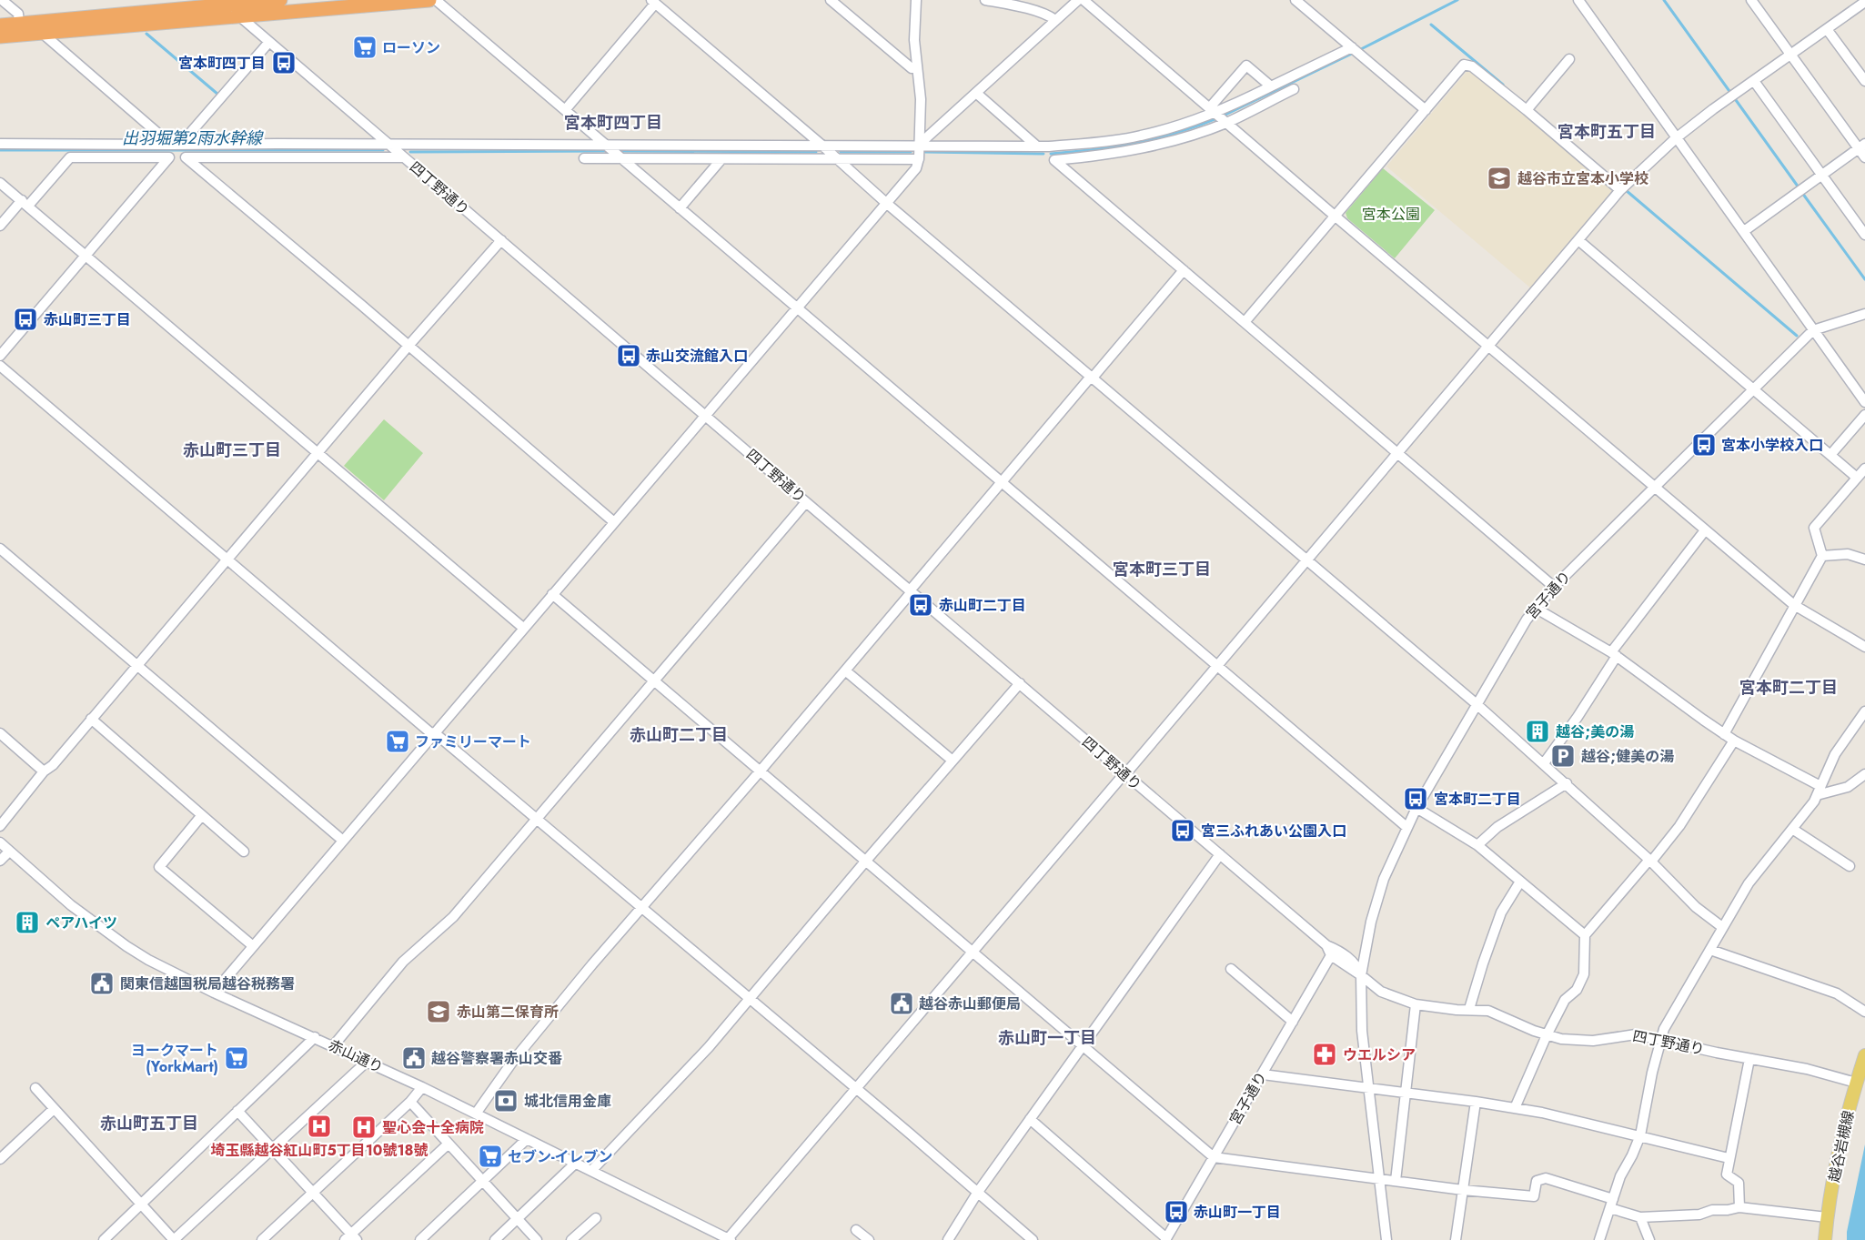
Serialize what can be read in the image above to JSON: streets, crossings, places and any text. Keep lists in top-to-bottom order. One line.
{"streets":{"main road":["越谷岩槻線"],"street":["四丁野通り","宮子通り","赤山通り"]},"crossings":[["四丁野通り","宮子通り"],["四丁野通り","越谷岩槻線"]],"districts":["宮本町四丁目","宮本町五丁目","赤山町三丁目","宮本町三丁目","宮本町二丁目","赤山町二丁目","赤山町一丁目","赤山町五丁目"],"water":["出羽堀第２雨水幹線"],"parks":["宮本公園"],"places":{"supermarket":["ローソン","ファミリーマート","ヨークマート (YorkMart)","セブン-イレブン"],"bus stop":["宮本町四丁目","赤山町三丁目","赤山交流館入口","宮本小学校入口","赤山町二丁目","宮本町二丁目","宮三ふれあい公園入口","赤山町一丁目"],"school or university":["越谷市立宮本小学校","赤山第二保育所"],"building":["越谷;美の湯","ペアハイツ"],"parking":["越谷;健美の湯"],"public building":["関東信越国税局越谷税務署","越谷赤山郵便局","越谷警察署赤山交番"],"pharmacy":["ウエルシア"],"bank":["城北信用金庫"],"hospital":["埼玉縣越谷紅山町5丁目10號18號","聖心会十全病院"]}}
